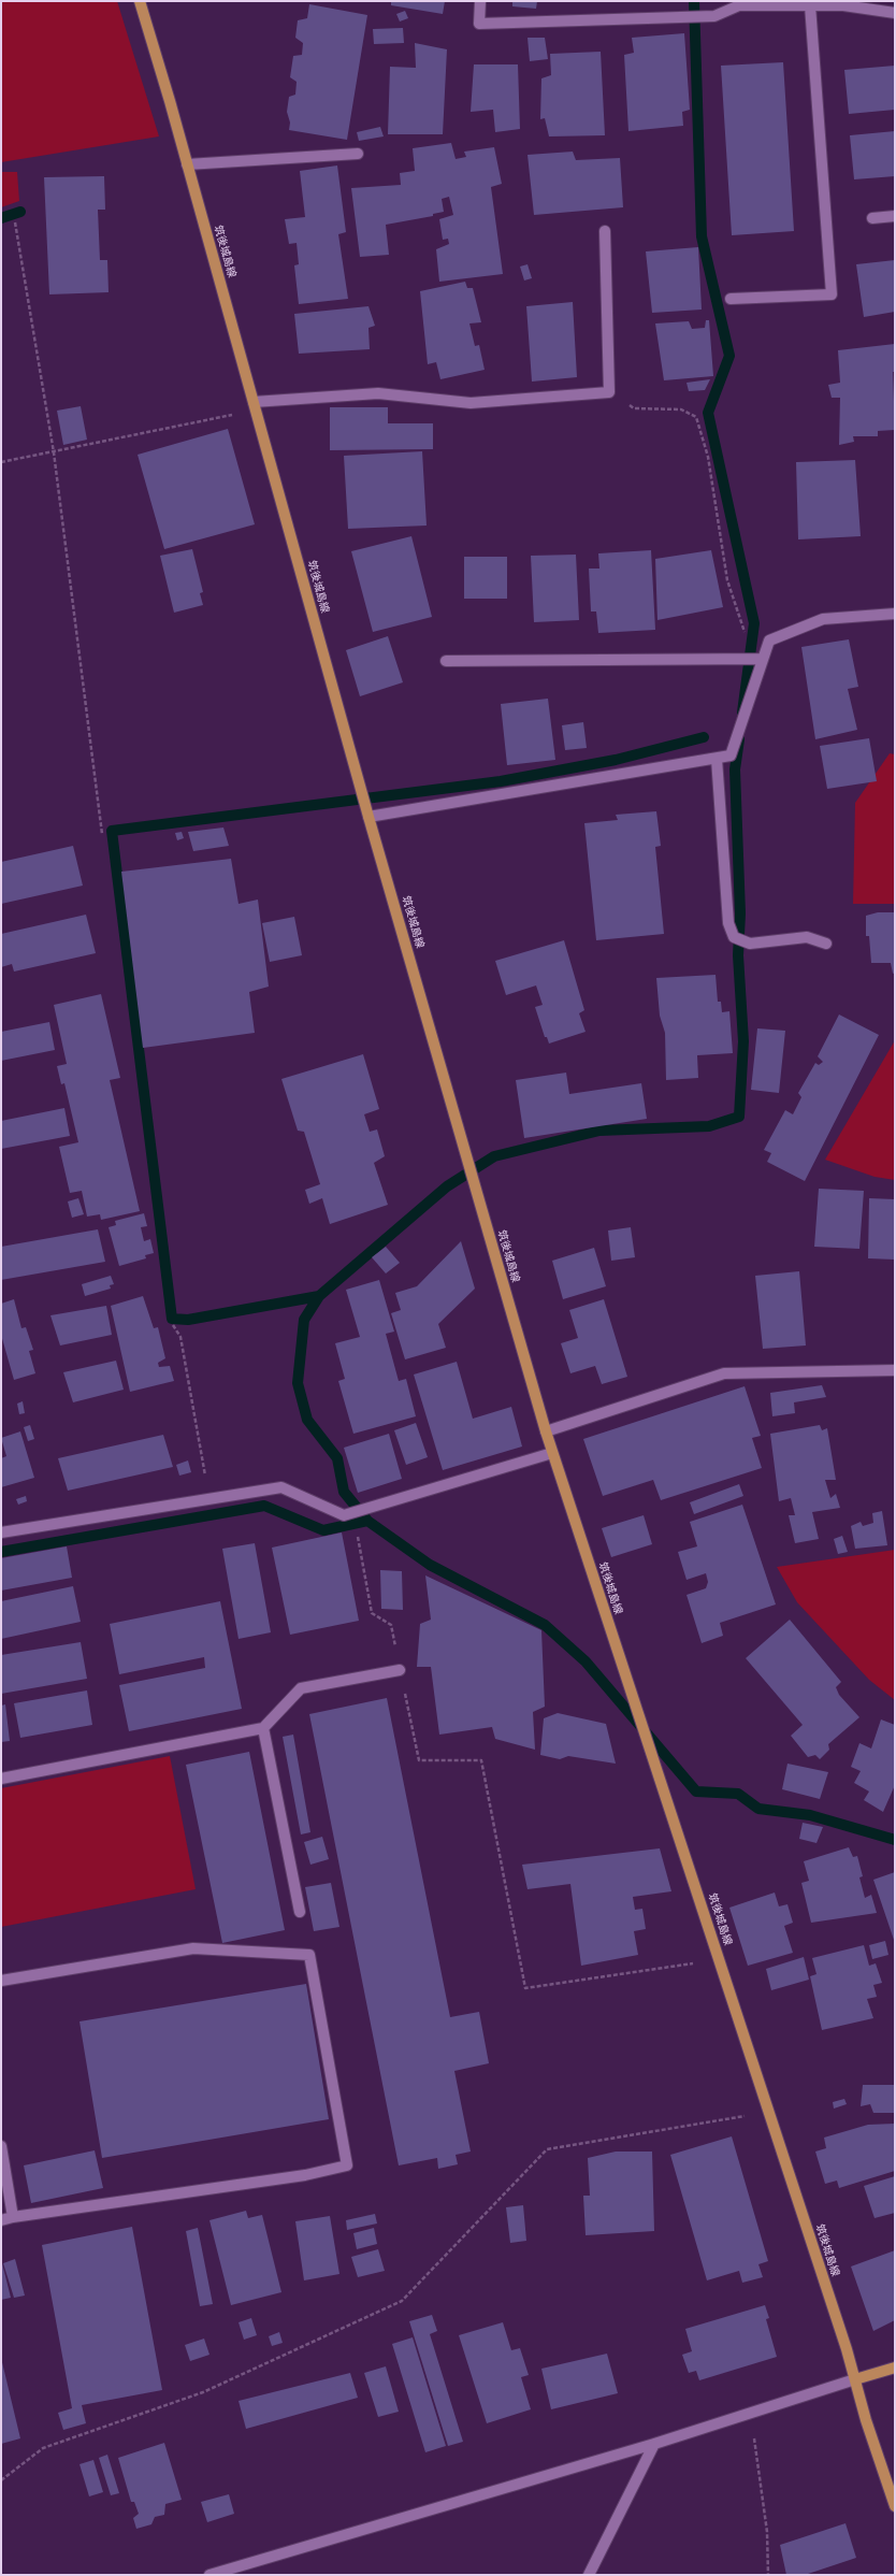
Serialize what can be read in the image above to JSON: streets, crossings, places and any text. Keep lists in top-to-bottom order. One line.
{"streets":{"main road":["筑後城島線"]}}
